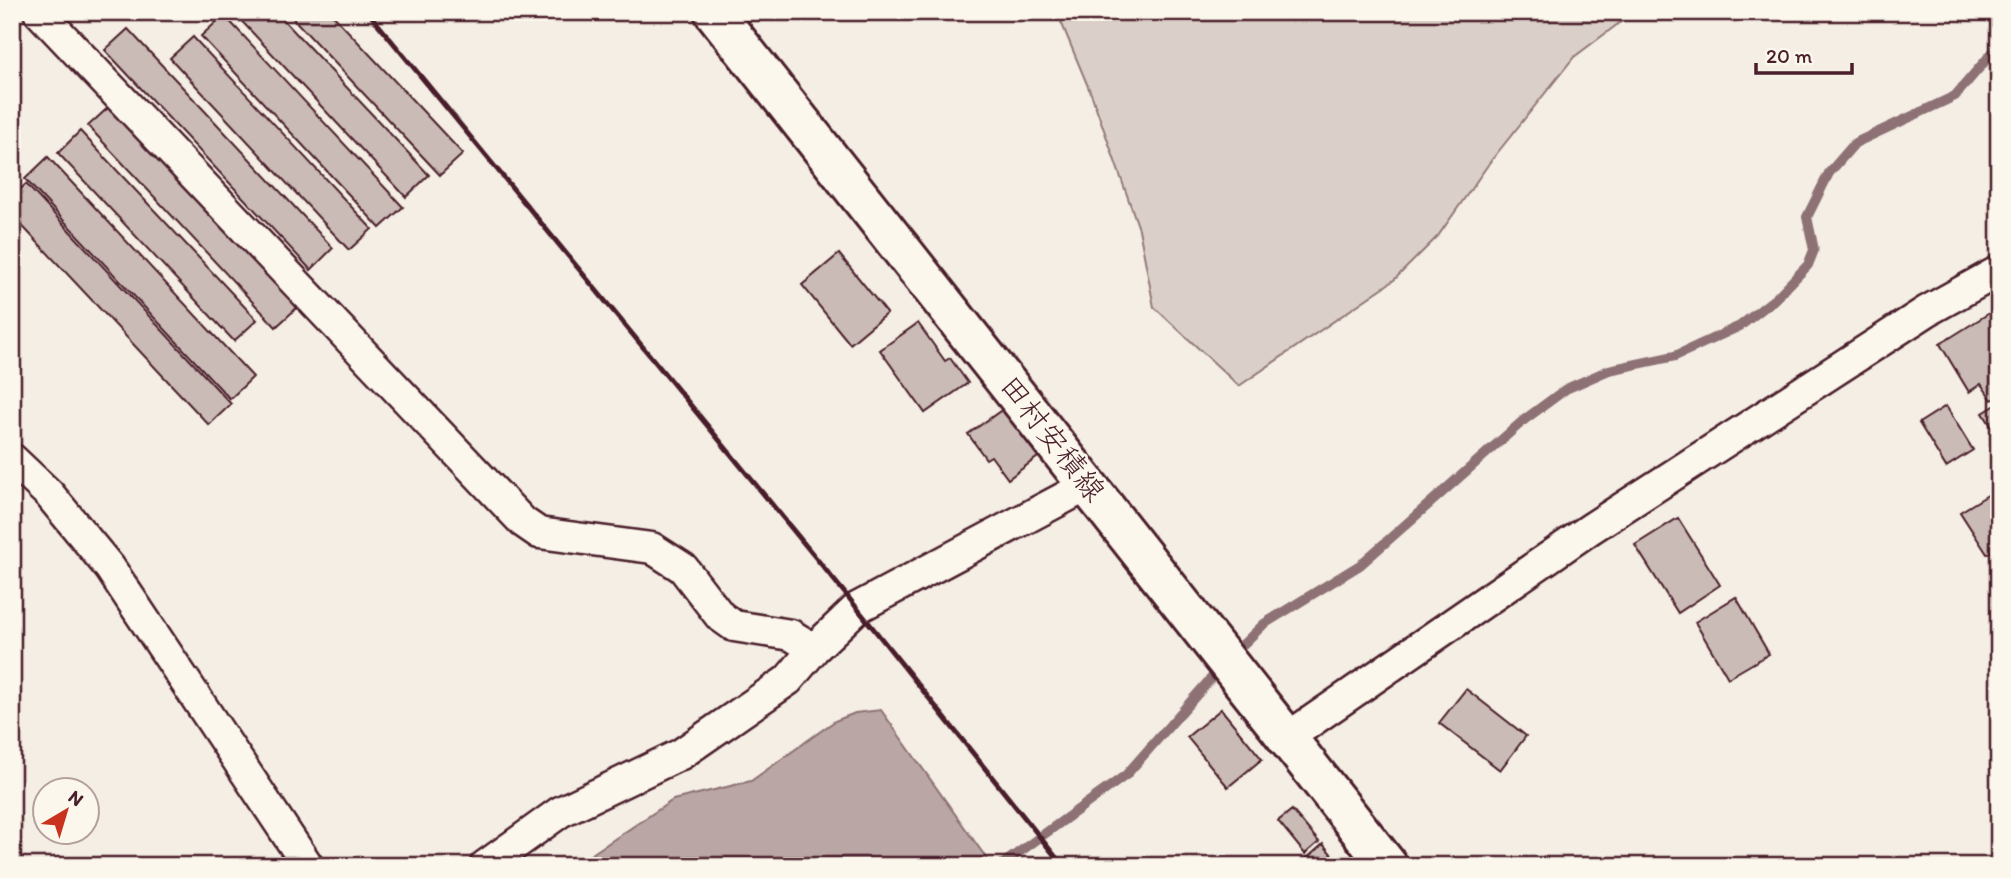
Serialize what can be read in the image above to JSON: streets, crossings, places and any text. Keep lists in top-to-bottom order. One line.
{"streets":{"main road":["田村安積線"]},"scale_bar":"20 m","north":"top right"}
